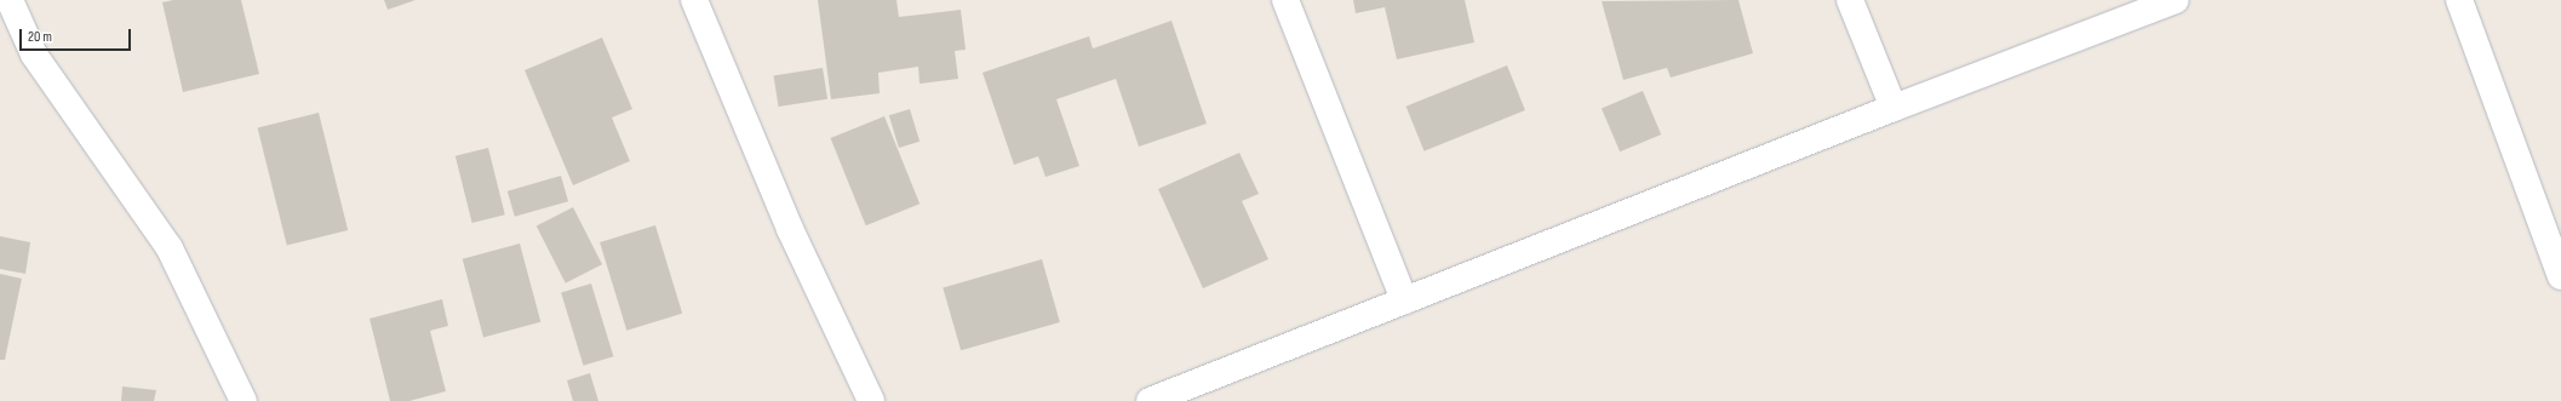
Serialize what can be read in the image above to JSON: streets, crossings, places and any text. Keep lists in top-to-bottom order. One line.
{"scale_bar":"20 m"}
